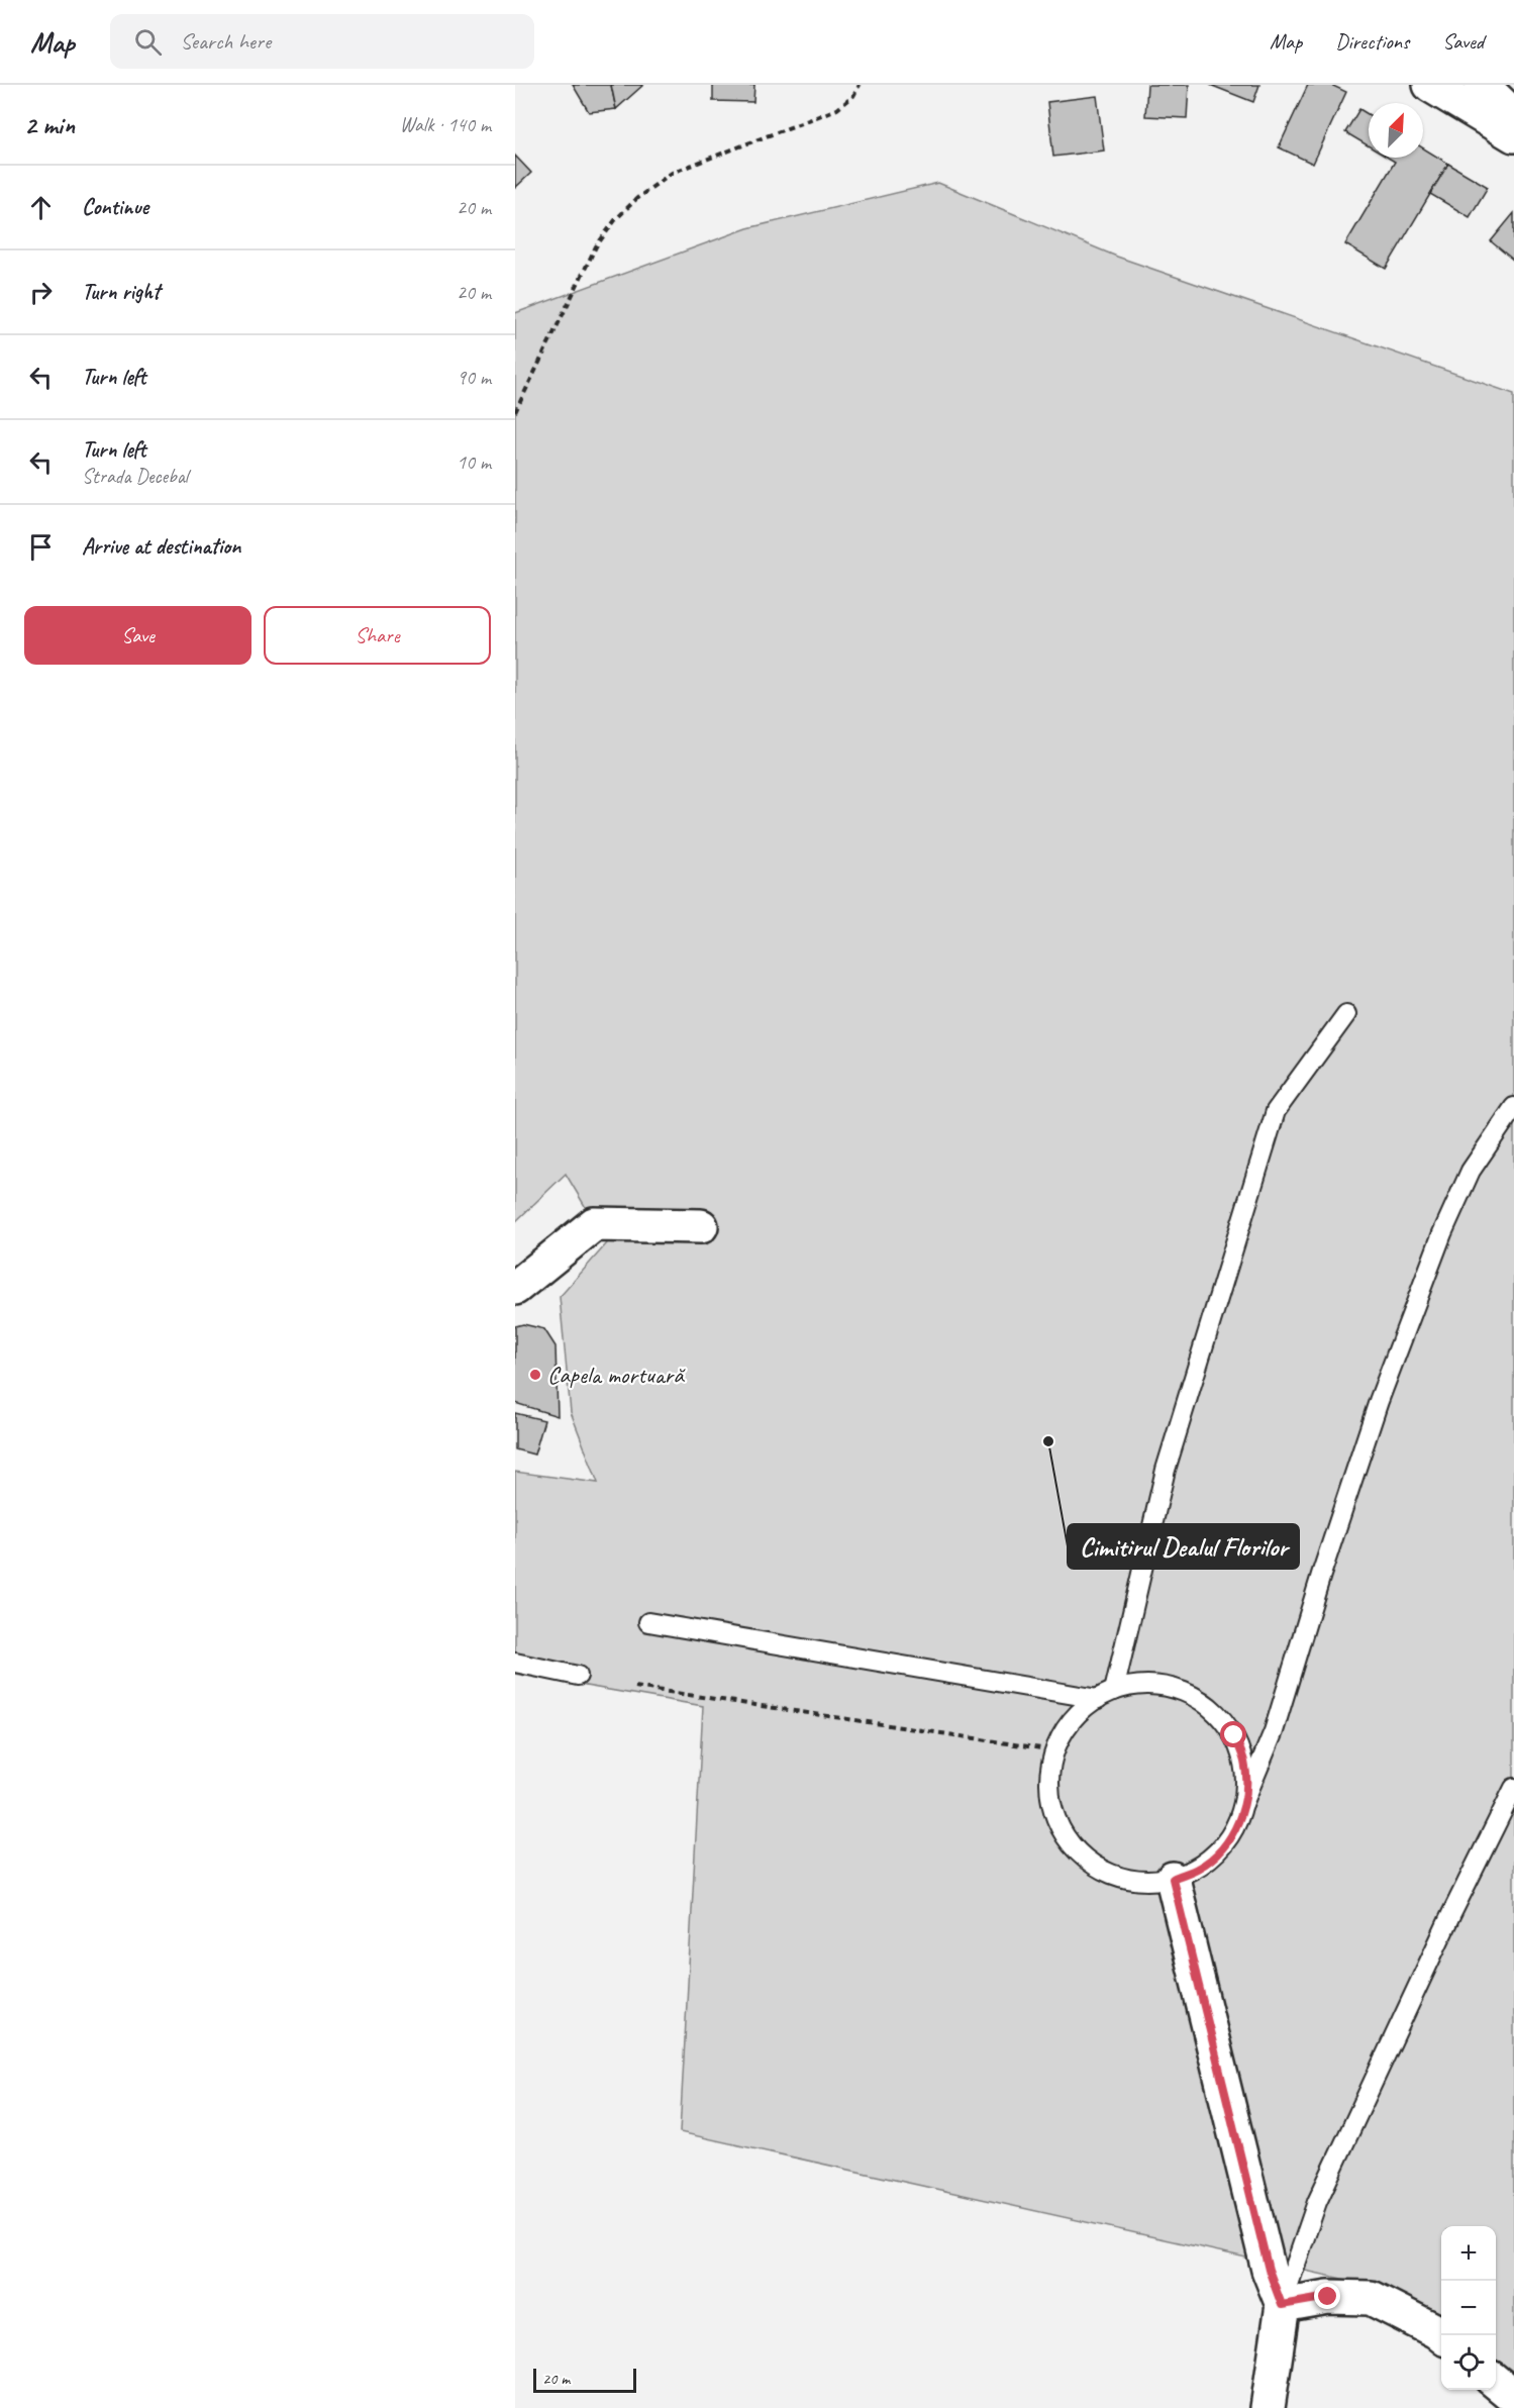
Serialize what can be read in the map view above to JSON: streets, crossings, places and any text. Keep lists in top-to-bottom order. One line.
{"places":["Capela mortuară","Cimitirul Dealul Florilor"],"scale_bar":"20 m","north":"top right","page":{"header":"Map","search":"Search here","nav":["Map","Directions","Saved"],"heading":["2 min","Walk · 140 m"],"list":[["Continue","20 m"],["Turn right","20 m"],["Turn left","90 m"],["Turn left","Strada Decebal","10 m"],"Arrive at destination"],"buttons":["Save","Share"],"map_buttons":["+","−"],"scale":"20 m"}}
